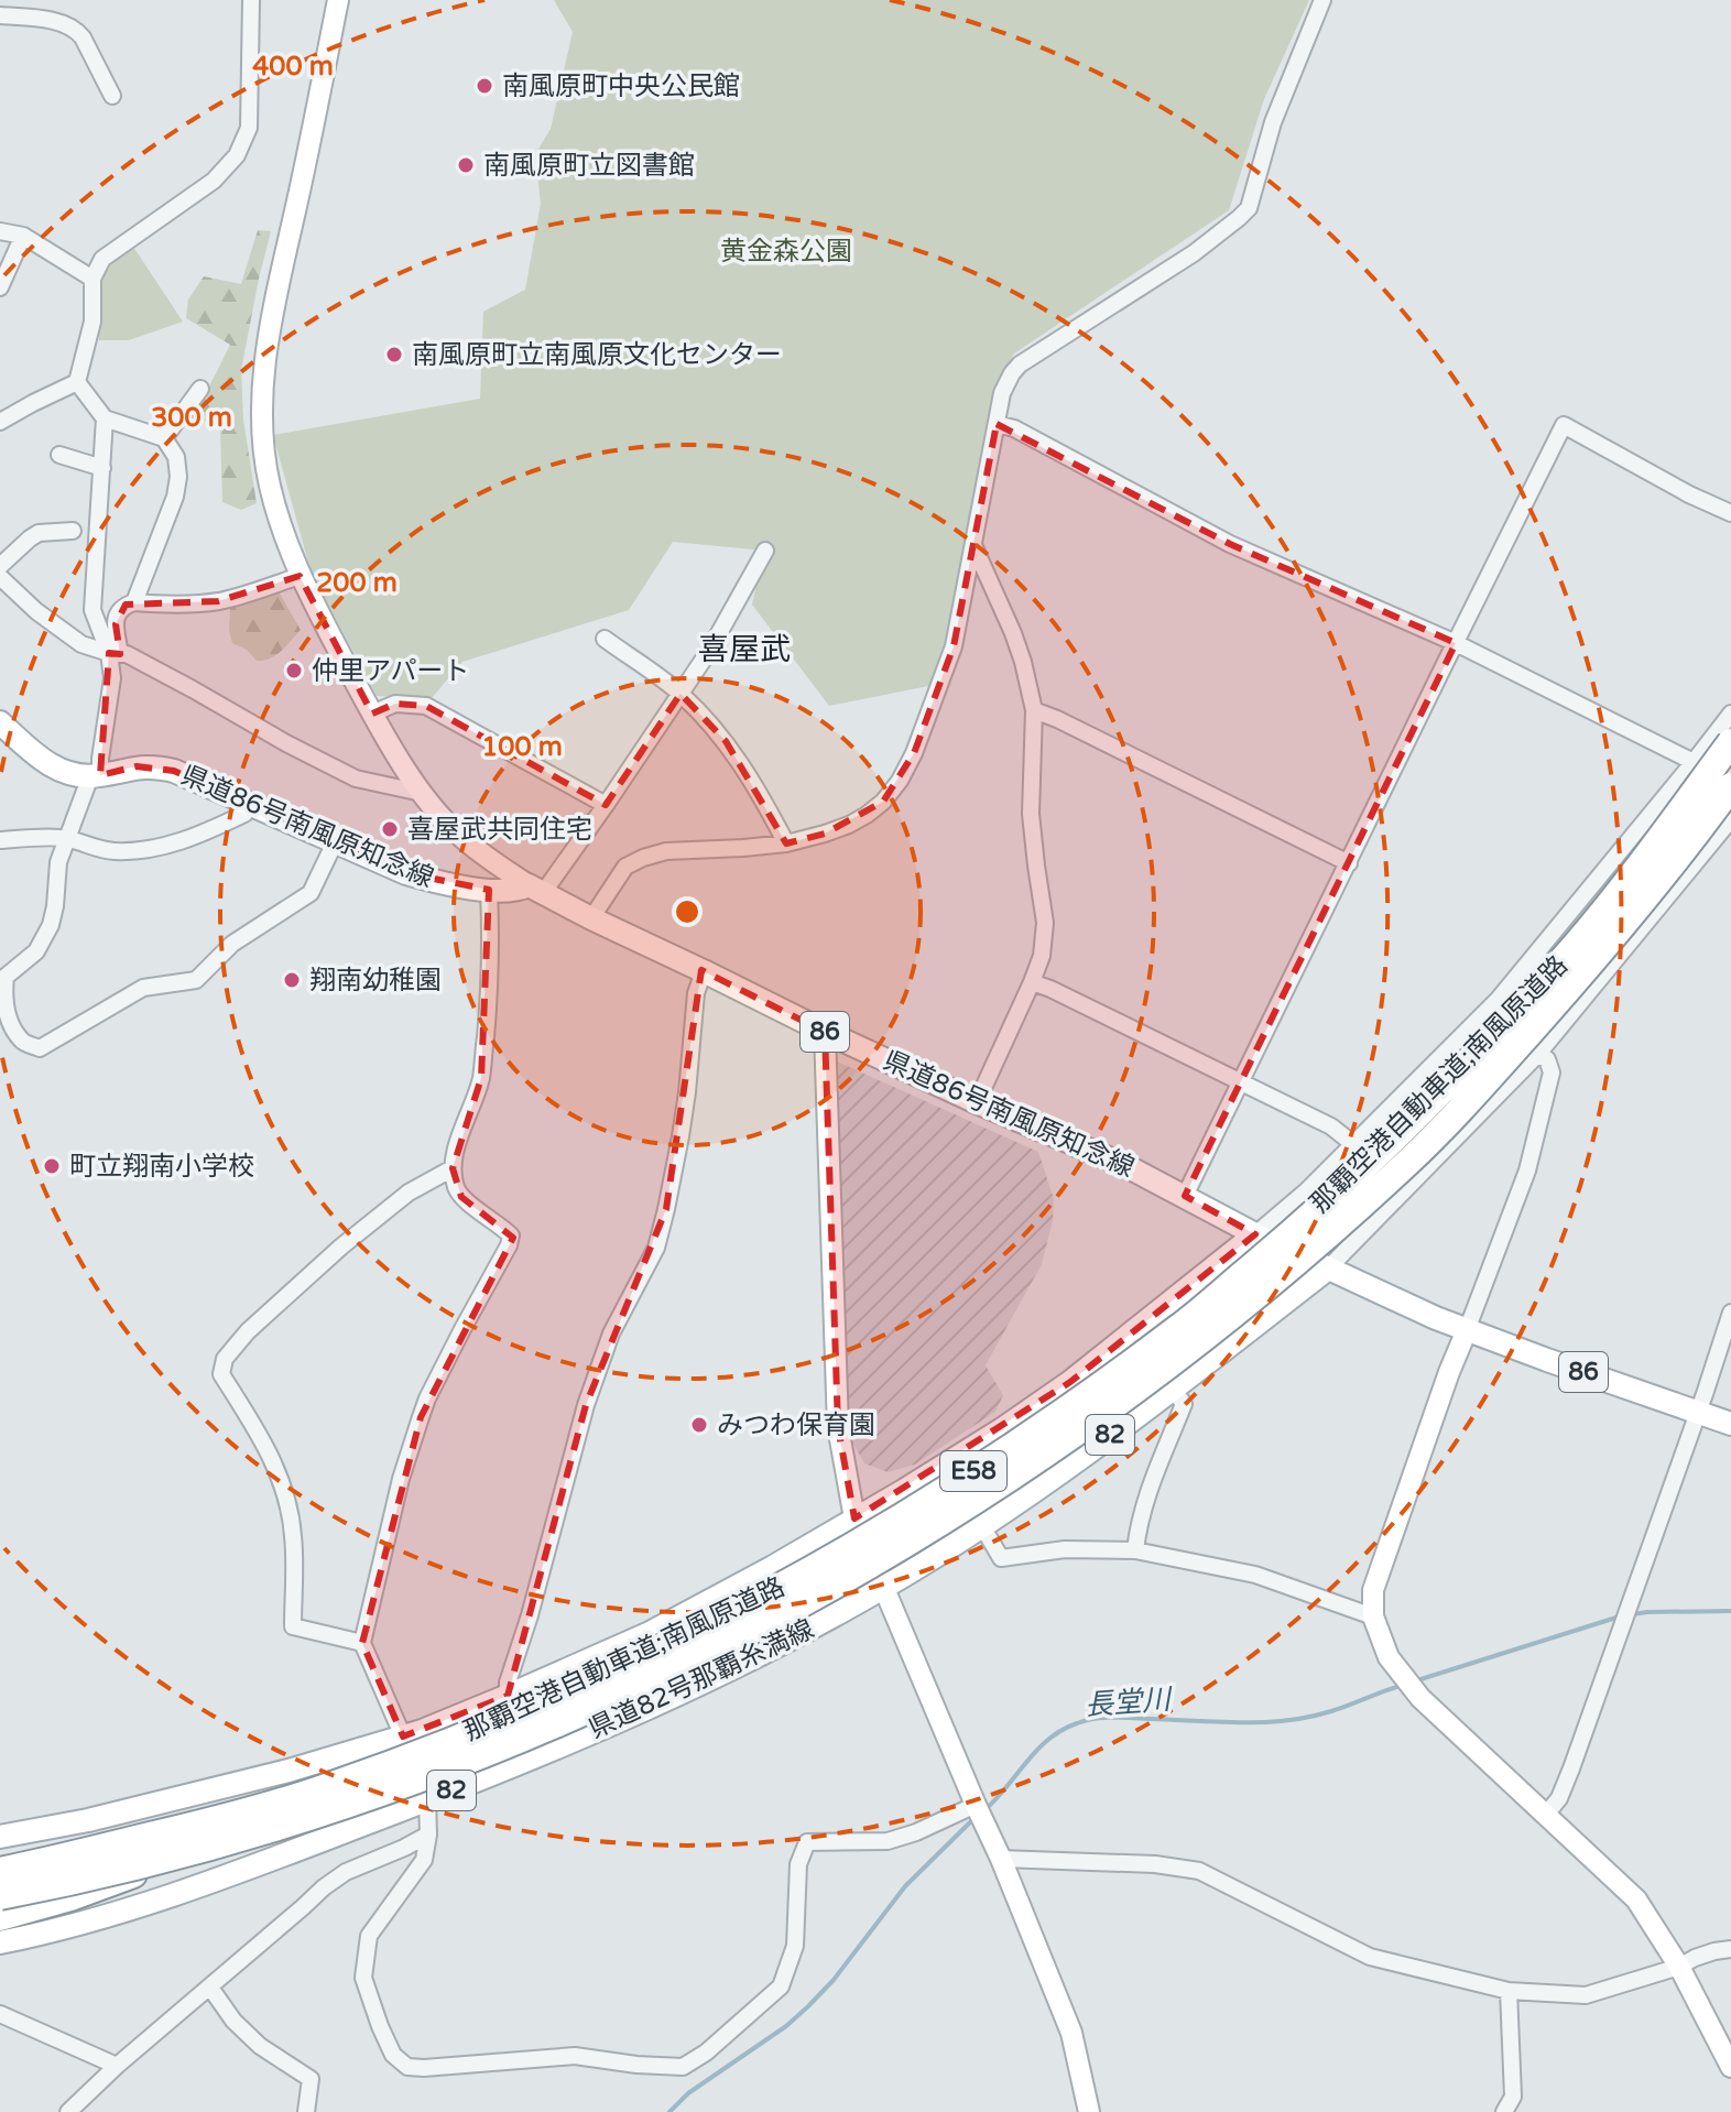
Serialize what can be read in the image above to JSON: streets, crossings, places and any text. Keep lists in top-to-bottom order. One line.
{"streets":{"highway":["那覇空港自動車道;南風原道路","E58"],"main road":["県道86号南風原知念線","86","82","県道82号那覇糸満線"]},"crossings":[["県道86号南風原知念線","82"],["県道86号南風原知念線","県道82号那覇糸満線"]],"districts":["喜屋武"],"water":["長堂川"],"parks":["黄金森公園"],"places":["南風原町中央公民館","南風原町立図書館","南風原町立南風原文化センター","仲里アパート","喜屋武共同住宅","翔南幼稚園","町立翔南小学校","みつわ保育園"],"rings":["400 m","300 m","200 m","100 m"]}
